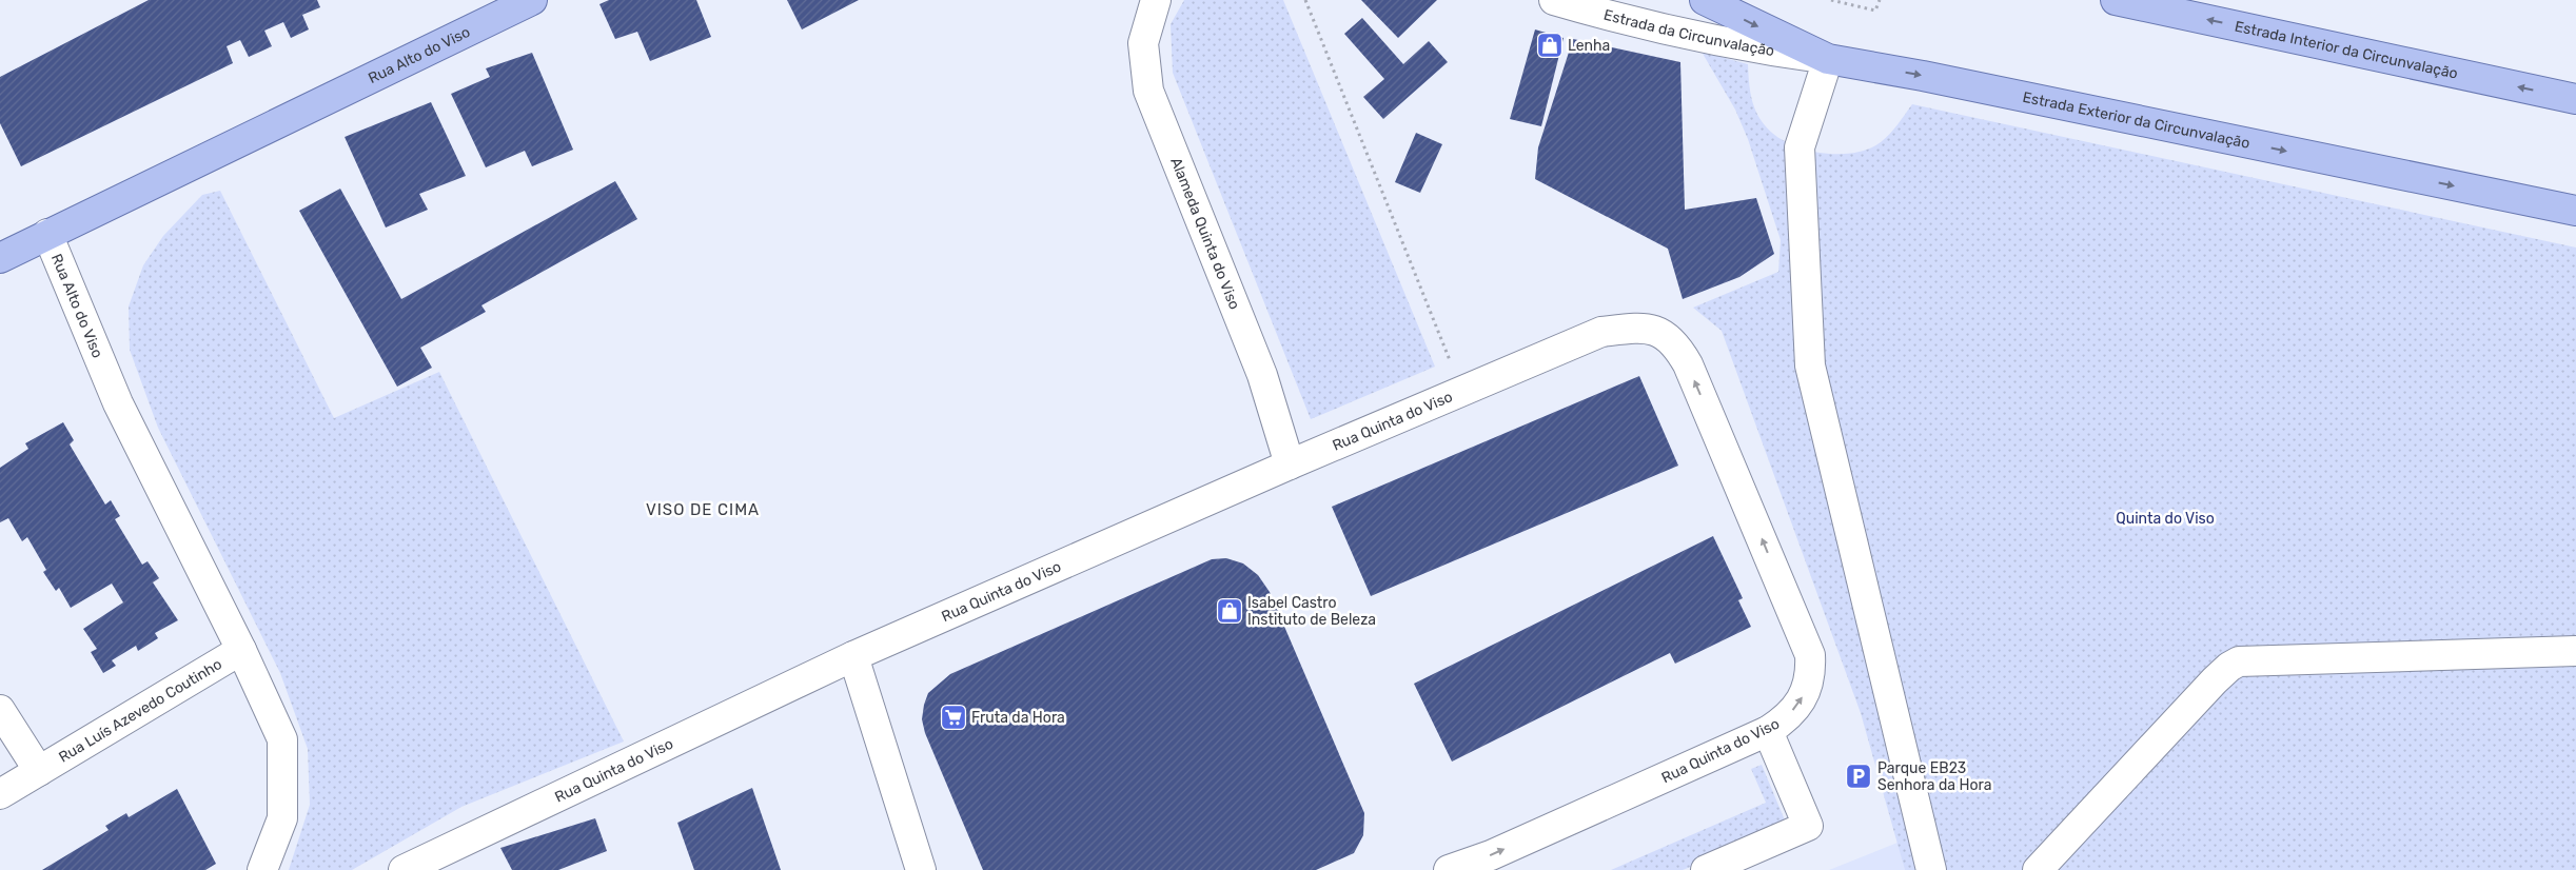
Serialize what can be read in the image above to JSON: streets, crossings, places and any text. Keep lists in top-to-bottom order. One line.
{"streets":{"main road":["Estrada Interior da Circunvalação","Rua Alto do Viso","Estrada Exterior da Circunvalação"],"street":["Estrada da Circunvalação","Alameda Quinta do Viso","Rua Quinta do Viso","Rua Luís Azevedo Coutinho"]},"crossings":[["Estrada da Circunvalação","Estrada Exterior da Circunvalação"],["Rua Alto do Viso","Rua Luís Azevedo Coutinho"],["Alameda Quinta do Viso","Rua Quinta do Viso"]],"one_way":["Estrada Interior da Circunvalação","Estrada Exterior da Circunvalação"],"districts":["VISO DE CIMA"],"parks":["Quinta do Viso"],"places":{"shop":["Lenha","Isabel Castro Instituto de Beleza"],"supermarket":["Fruta da Hora"],"parking":["Parque EB23 Senhora da Hora"]}}
